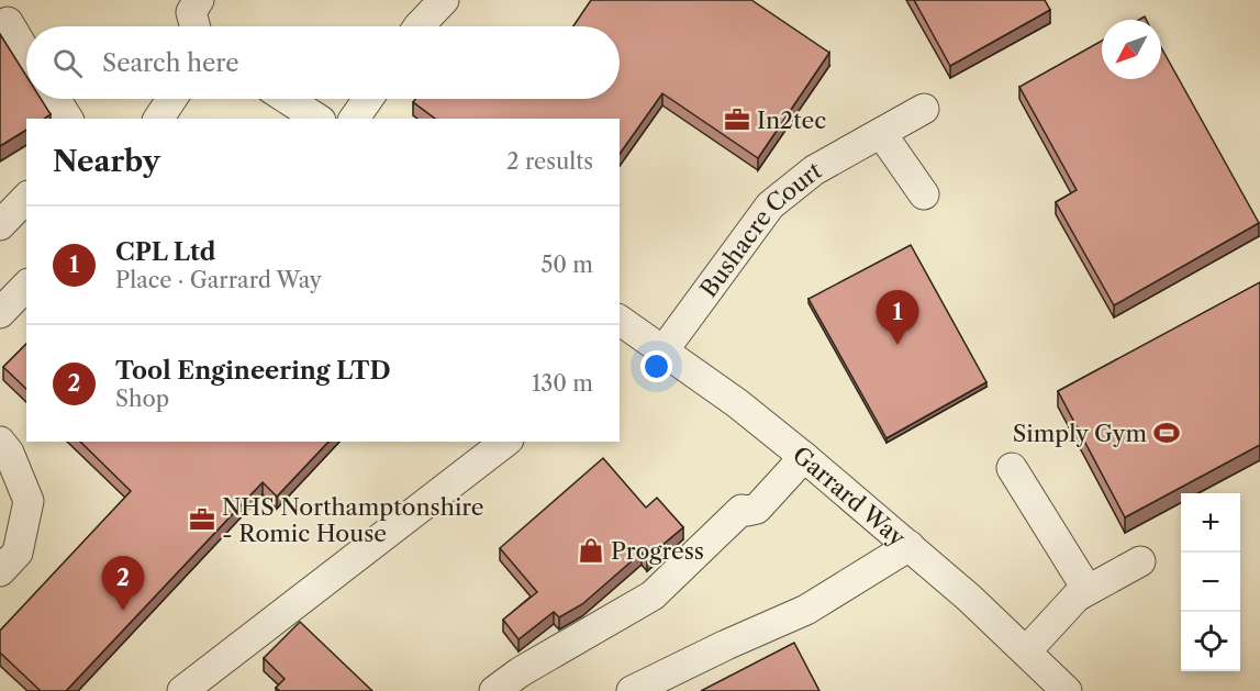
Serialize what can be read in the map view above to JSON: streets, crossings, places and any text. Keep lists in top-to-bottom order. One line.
{"streets":{"street":["Bushacre Court","Garrard Way"]},"crossings":[["Bushacre Court","Garrard Way"]],"places":{"office":["In2tec","NHS Northamptonshire - Romic House"],"sports":["Simply Gym"],"shop":["Progress"]},"north":"bottom left","page":{"search":"Search here","heading":["Nearby","2 results"],"list":[{"mark":"1","name":"CPL Ltd","note":"Place · Garrard Way","value":"50 m"},{"mark":"2","name":"Tool Engineering LTD","note":"Shop","value":"130 m"}],"pins":["1","2"],"map_buttons":["+","−"]}}
